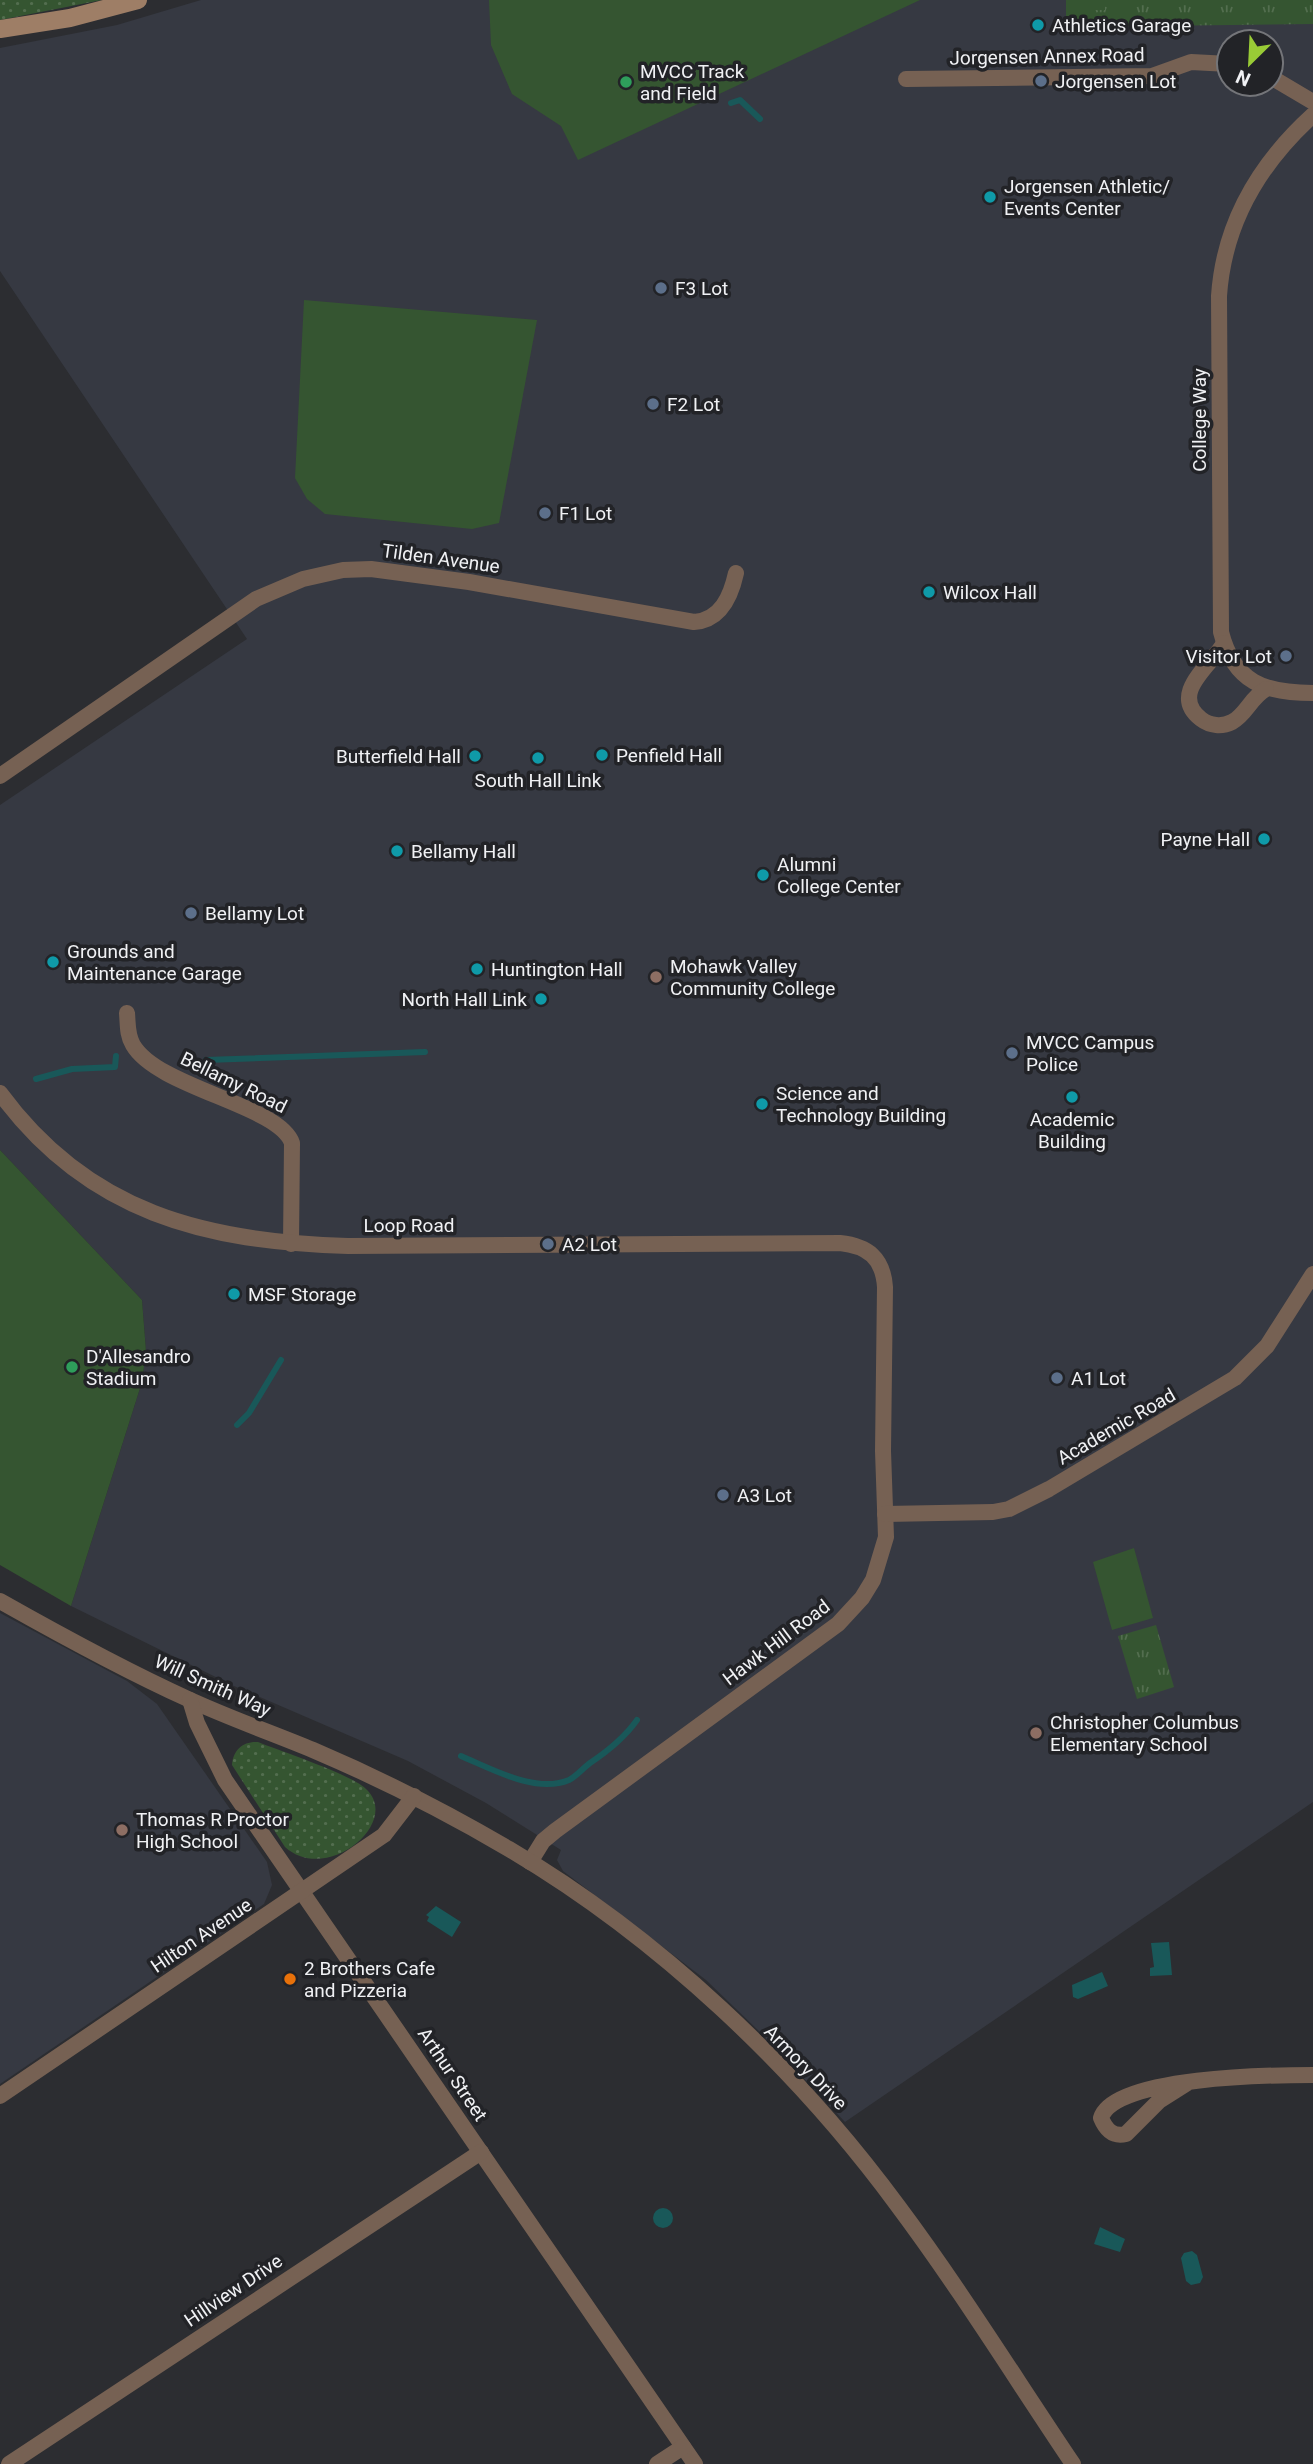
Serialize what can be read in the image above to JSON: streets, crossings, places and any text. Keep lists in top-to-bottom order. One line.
{"streets":{"street":["Jorgensen Annex Road","College Way","Tilden Avenue","Bellamy Road","Loop Road","Academic Road","Hawk Hill Road","Will Smith Way","Hilton Avenue","Armory Drive","Arthur Street","Hillview Drive"]},"crossings":[["Bellamy Road","Loop Road"],["Loop Road","Hawk Hill Road"],["Academic Road","Hawk Hill Road"],["Hawk Hill Road","Armory Drive"],["Will Smith Way","Hilton Avenue"],["Will Smith Way","Armory Drive"],["Will Smith Way","Arthur Street"],["Hilton Avenue","Armory Drive"],["Hilton Avenue","Arthur Street"],["Arthur Street","Hillview Drive"]],"places":["Athletics Garage","Jorgensen Lot","MVCC Track and Field","Jorgensen Athletic/ Events Center","F3 Lot","F2 Lot","F1 Lot","Wilcox Hall","Visitor Lot","Penfield Hall","Butterfield Hall","South Hall Link","Payne Hall","Bellamy Hall","Alumni College Center","Bellamy Lot","Grounds and Maintenance Garage","Huntington Hall","Mohawk Valley Community College","North Hall Link","MVCC Campus Police","Academic Building","Science and Technology Building","A2 Lot","MSF Storage","D'Allesandro Stadium","A1 Lot","A3 Lot","Christopher Columbus Elementary School","Thomas R Proctor High School","2 Brothers Cafe and Pizzeria"],"north":"bottom left"}
